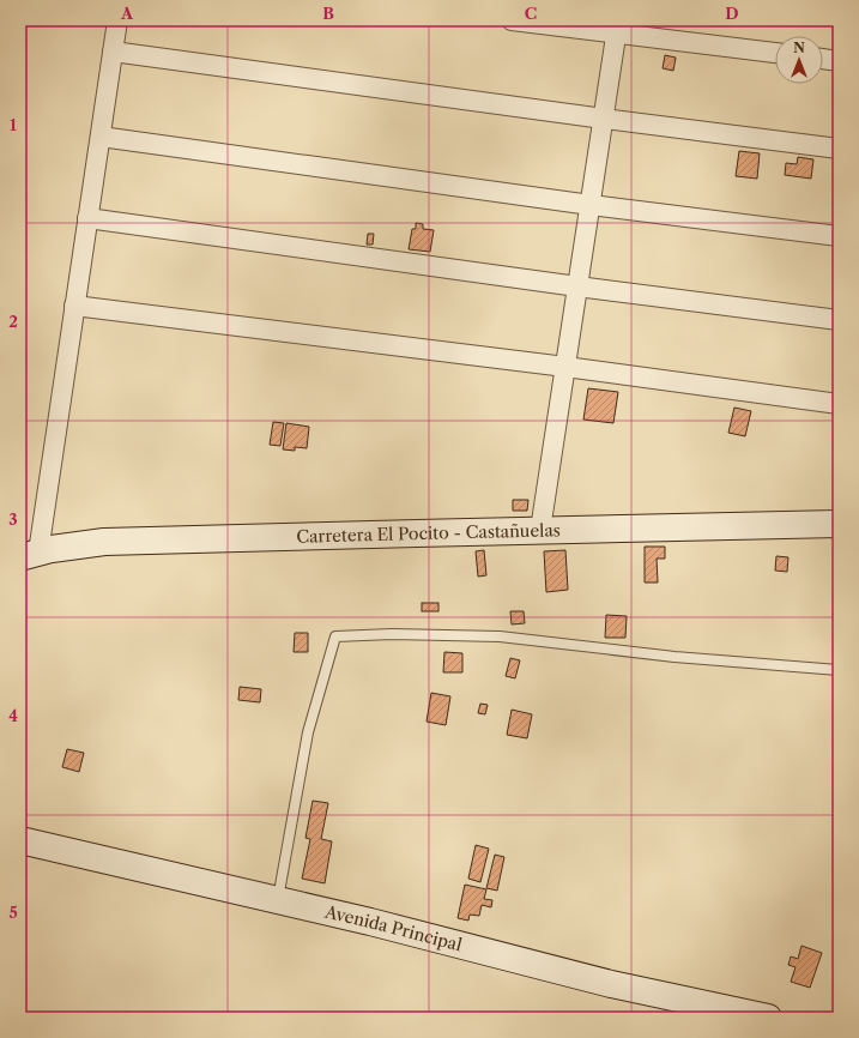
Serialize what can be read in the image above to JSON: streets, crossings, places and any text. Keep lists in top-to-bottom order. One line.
{"streets":{"main road":["Carretera El Pocito - Castañuelas","Avenida Principal"]},"north":"top","grid":{"columns":["A","B","C","D"],"rows":["1","2","3","4","5"]}}
